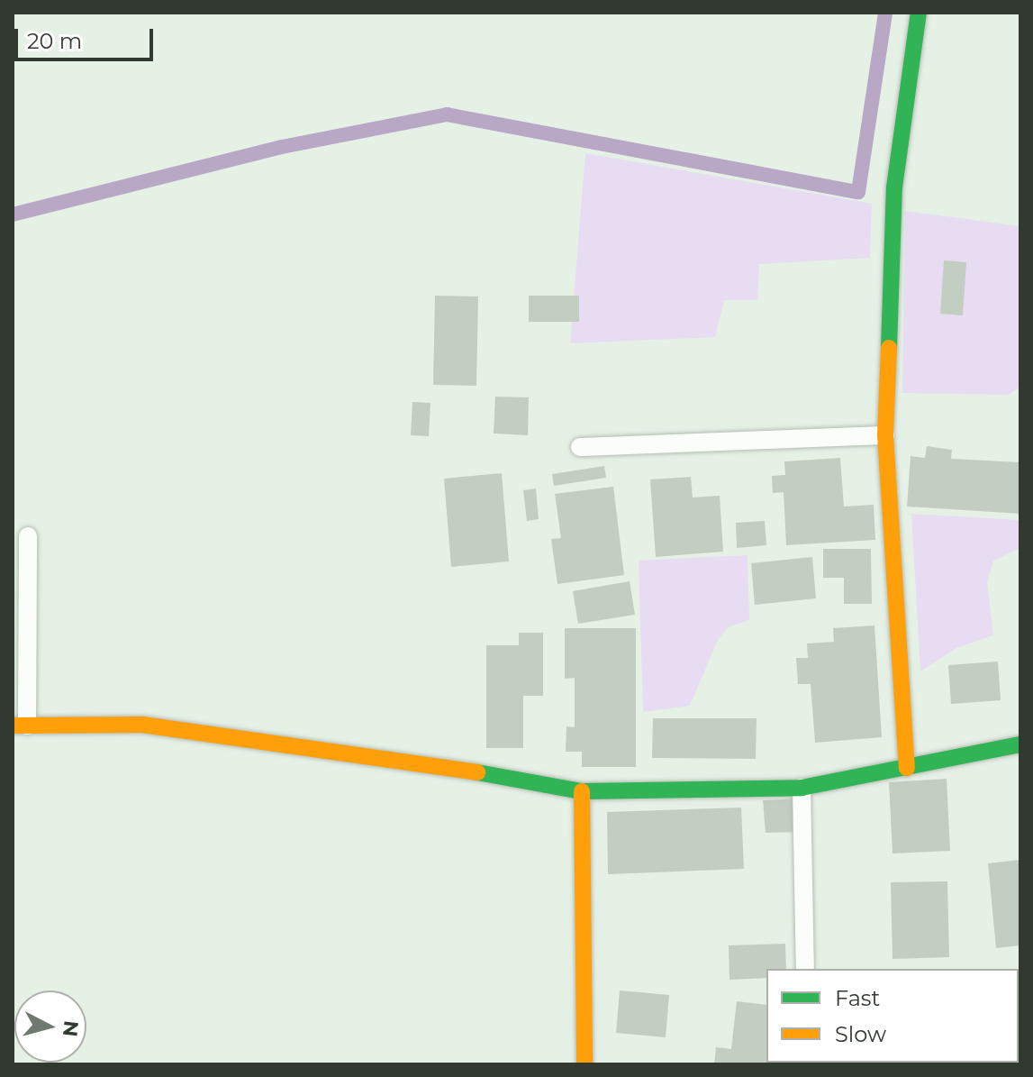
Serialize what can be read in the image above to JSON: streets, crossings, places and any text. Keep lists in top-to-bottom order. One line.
{"legend":["Fast","Slow"],"scale_bar":"20 m","north":"right"}
